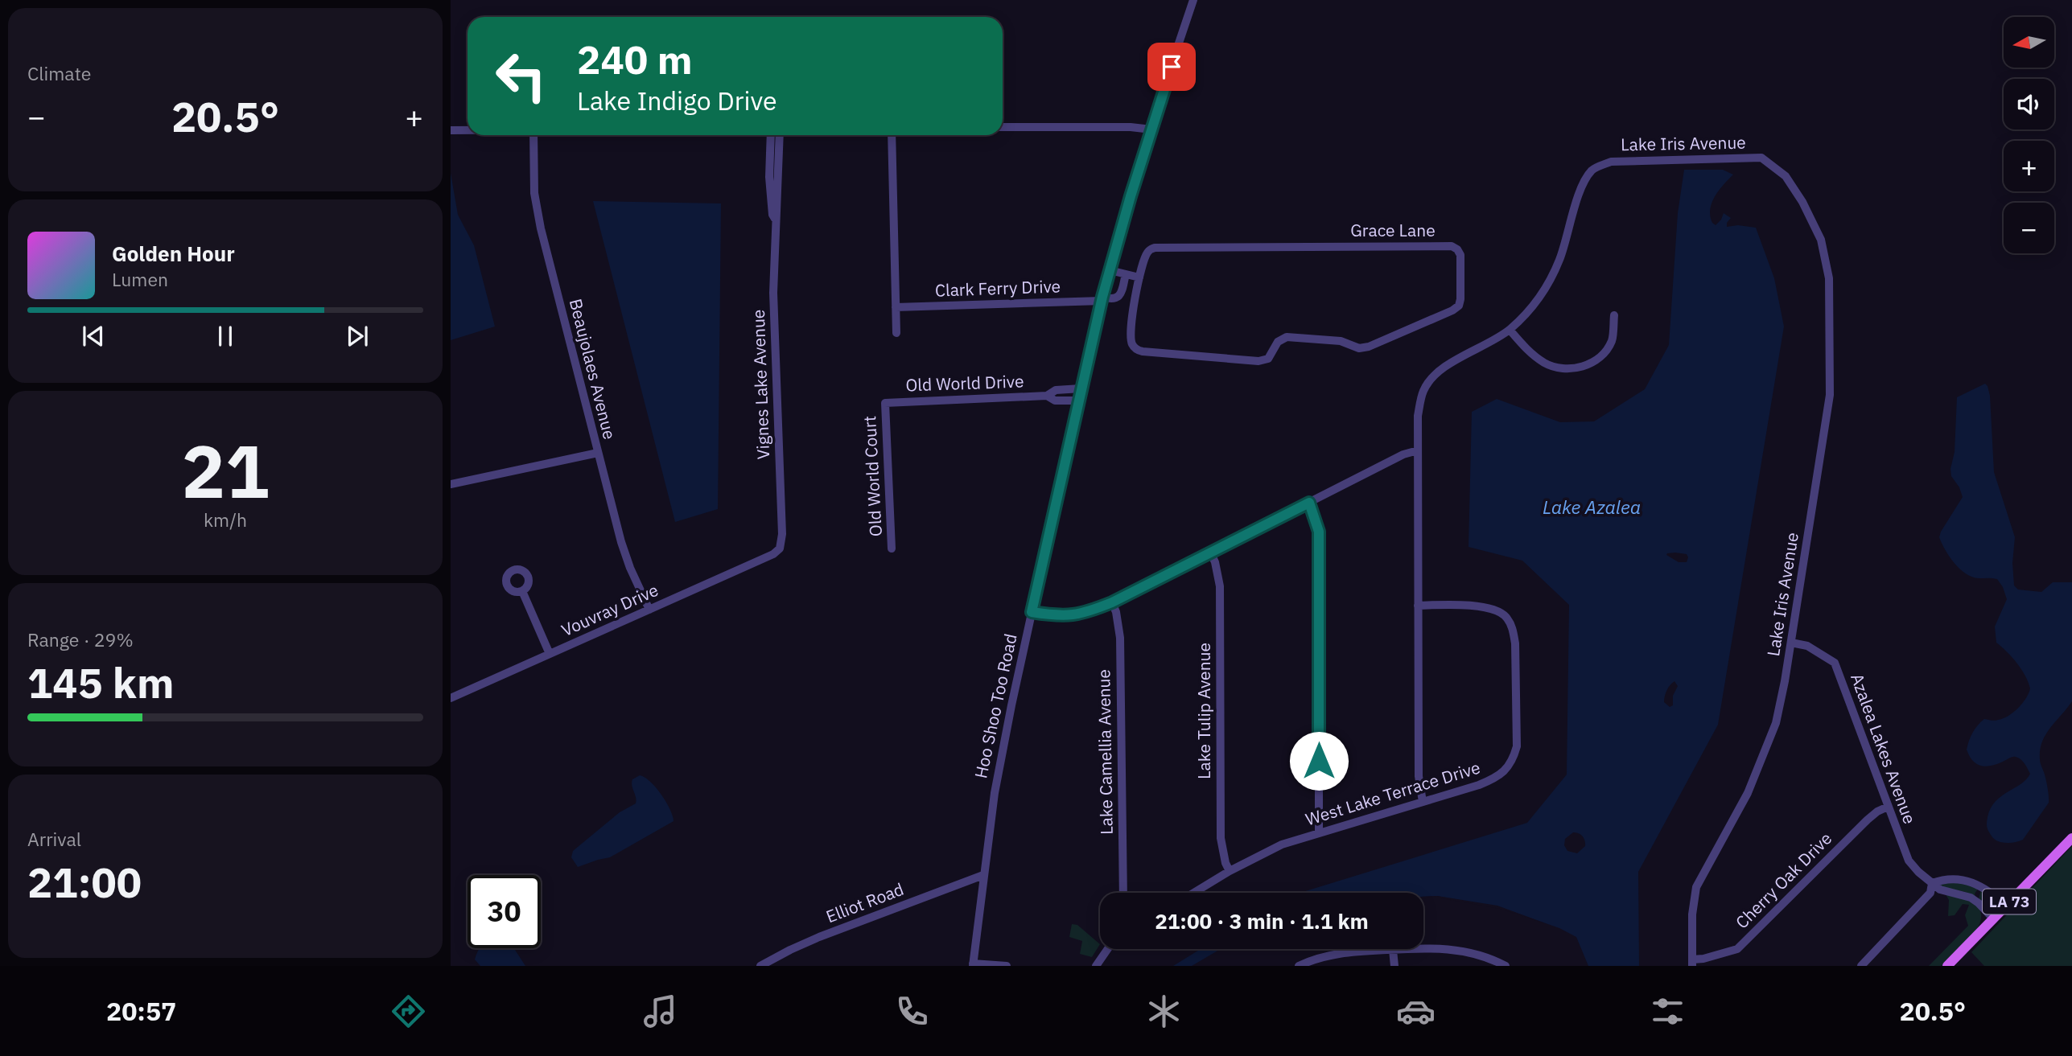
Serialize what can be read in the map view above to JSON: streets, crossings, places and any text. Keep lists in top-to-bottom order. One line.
{"streets":{"main road":["LA 73"],"street":["Lake Iris Avenue","Grace Lane","Clark Ferry Drive","Beaujolaes Avenue","Old World Drive","Vignes Lake Avenue","Old World Court","Vouvray Drive","Hoo Shoo Too Road","Lake Tulip Avenue","Azalea Lakes Avenue","Lake Camellia Avenue","West Lake Terrace Drive","Cherry Oak Drive","Elliot Road"]},"crossings":[["Lake Iris Avenue","Azalea Lakes Avenue"],["Lake Iris Avenue","West Lake Terrace Drive"],["Lake Iris Avenue","Cherry Oak Drive"],["Clark Ferry Drive","Hoo Shoo Too Road"],["Beaujolaes Avenue","Vouvray Drive"],["Old World Drive","Old World Court"],["Old World Drive","Hoo Shoo Too Road"],["Vignes Lake Avenue","Vouvray Drive"],["Hoo Shoo Too Road","Elliot Road"],["Lake Tulip Avenue","West Lake Terrace Drive"],["Azalea Lakes Avenue","Cherry Oak Drive"],["Azalea Lakes Avenue","LA 73"]],"water":["Lake Azalea"],"north":"left","page":{"tile":["Climate",["21","km/h"],["Range · 29%","145 km"],["Arrival","21:00"]],"map_buttons":["+","−"],"turn":["240 m","Lake Indigo Drive"],"heat":["−","20.5°","+"],"song":["Golden Hour","Lumen"],"limit":"30","trip":"21:00 · 3 min · 1.1 km","tabs":["20:57","20.5°"]}}
